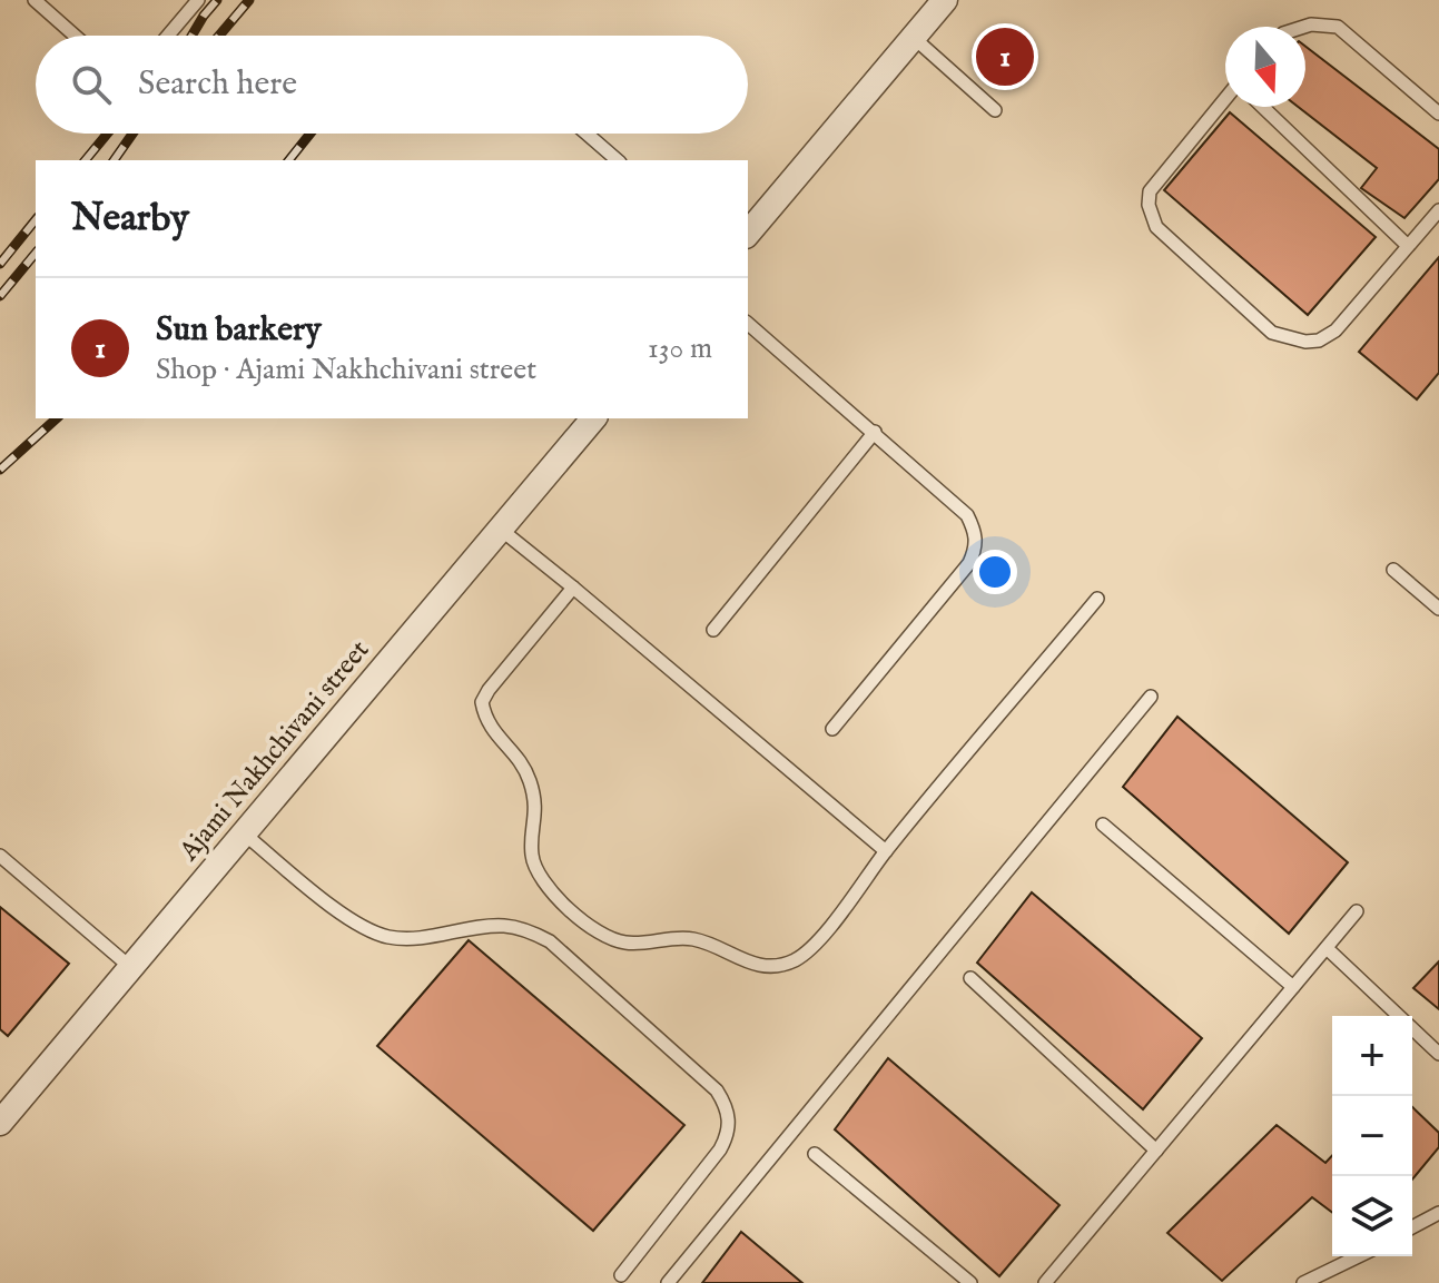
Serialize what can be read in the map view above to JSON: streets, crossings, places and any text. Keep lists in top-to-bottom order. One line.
{"streets":{"street":["Ajami Nakhchivani street"]},"north":"bottom","page":{"pins":"1","search":"Search here","heading":"Nearby","list":[{"mark":"1","name":"Sun barkery","note":"Shop · Ajami Nakhchivani street","value":"130 m"}],"map_buttons":["+","−"]}}
